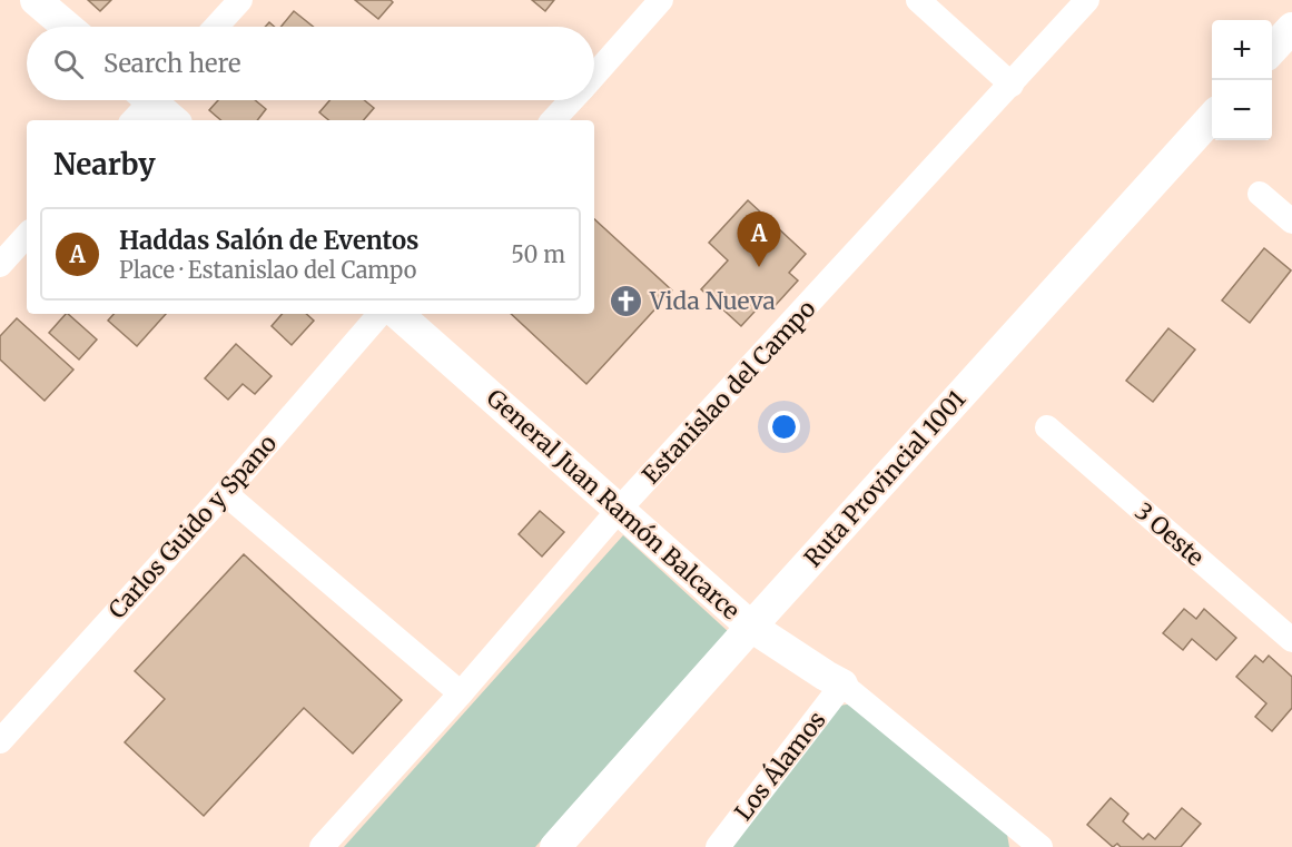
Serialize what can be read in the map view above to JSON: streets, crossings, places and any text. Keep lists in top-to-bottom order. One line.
{"streets":{"street":["Estanislao del Campo","Ruta Provincial 1001","General Juan Ramón Balcarce","Carlos Guido y Spano","3 Oeste","Los Álamos"]},"crossings":[["Estanislao del Campo","General Juan Ramón Balcarce"],["Ruta Provincial 1001","General Juan Ramón Balcarce"],["General Juan Ramón Balcarce","Los Álamos"]],"places":{"church":["Vida Nueva"]},"page":{"map_buttons":["+","−"],"search":"Search here","heading":"Nearby","list":[{"mark":"A","name":"Haddas Salón de Eventos","note":"Place · Estanislao del Campo","value":"50 m"}],"pins":"A"}}
